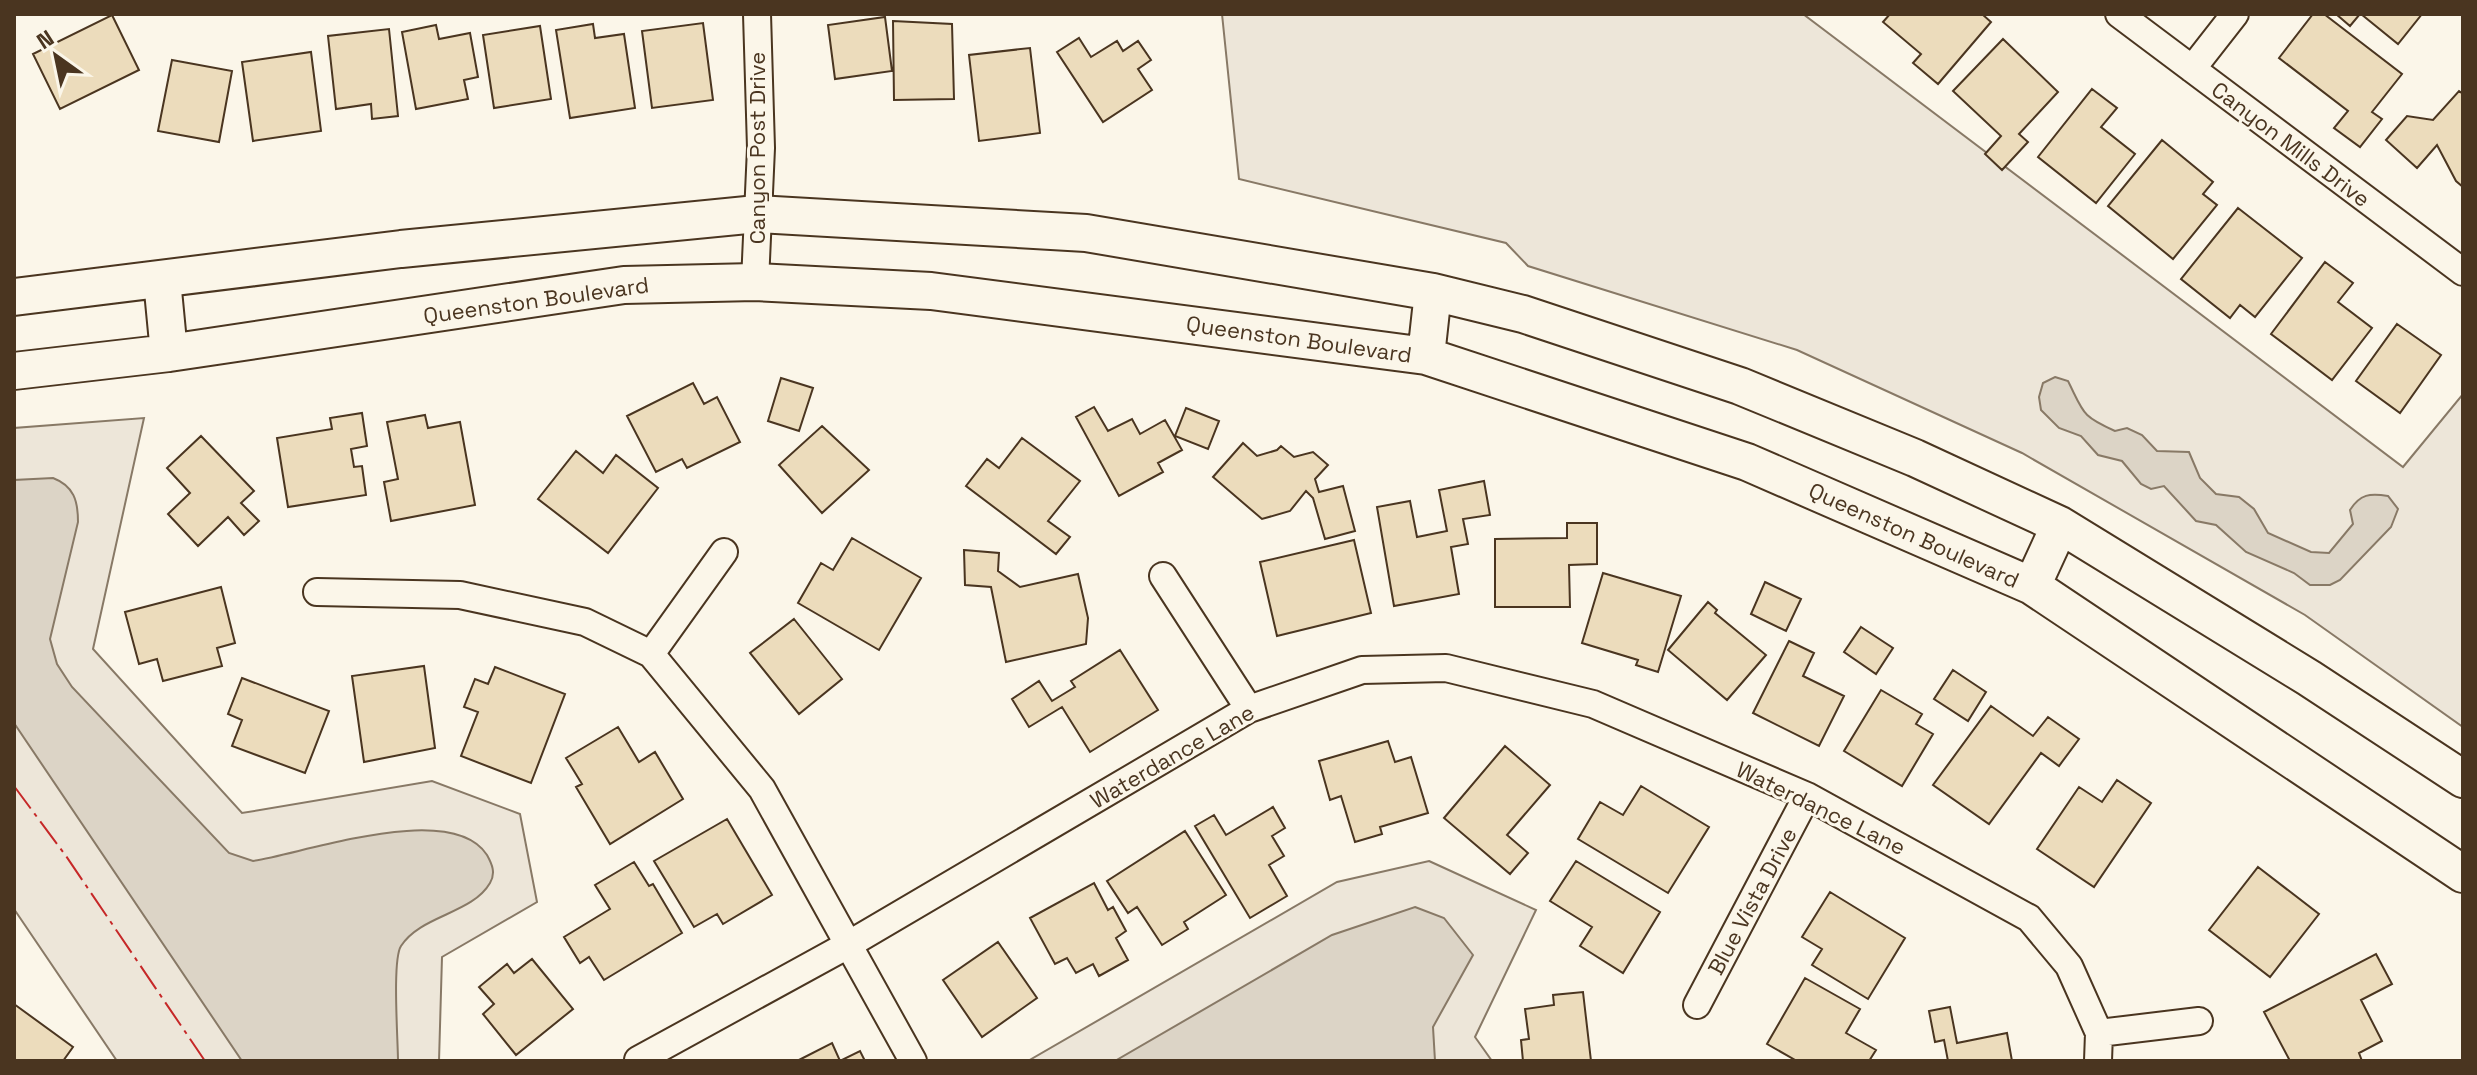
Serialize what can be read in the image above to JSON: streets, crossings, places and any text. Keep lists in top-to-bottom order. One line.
{"streets":{"main road":["Queenston Boulevard"],"street":["Canyon Mills Drive","Canyon Post Drive","Waterdance Lane","Blue Vista Drive"]},"crossings":[["Canyon Post Drive","Queenston Boulevard"],["Waterdance Lane","Blue Vista Drive"]],"north":"top left"}
